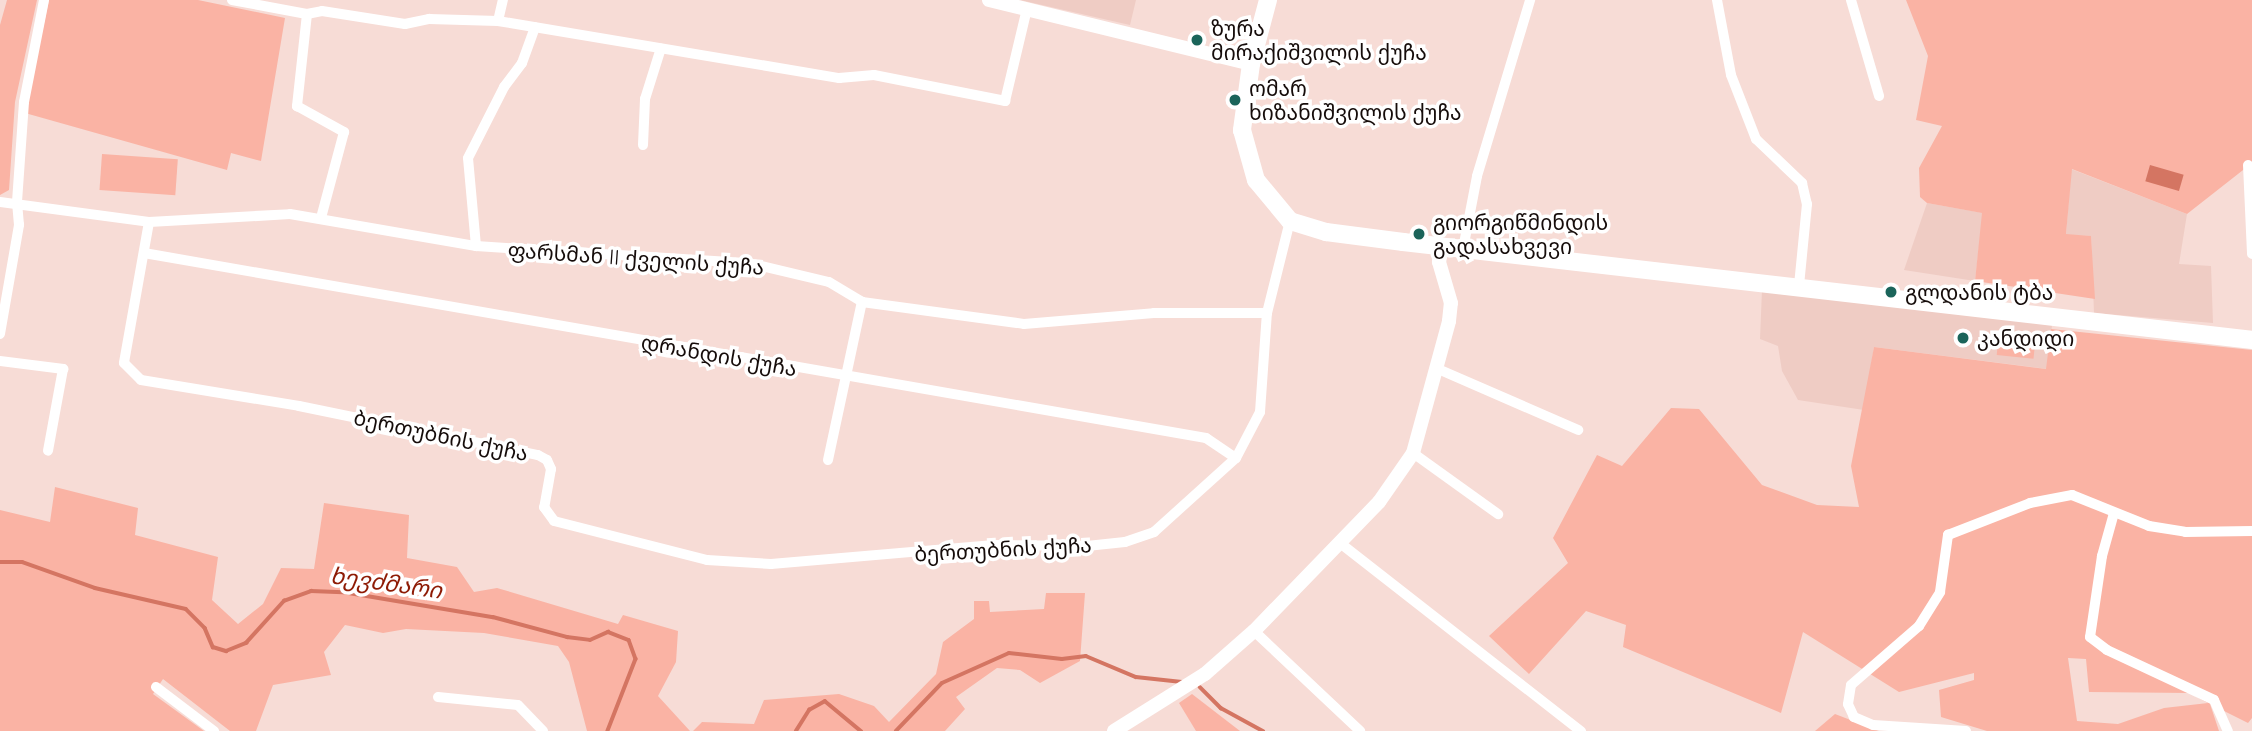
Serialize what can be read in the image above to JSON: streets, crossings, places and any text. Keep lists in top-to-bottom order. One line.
{"streets":{"street":["ფარსმან II ქველის ქუჩა","დრანდის ქუჩა","ბერთუბნის ქუჩა"]},"crossings":[["ფარსმან II ქველის ქუჩა","ბერთუბნის ქუჩა"],["დრანდის ქუჩა","ბერთუბნის ქუჩა"]],"water":["ხევძმარი"],"places":["ზურა მირაქიშვილის ქუჩა","ომარ ხიზანიშვილის ქუჩა","გიორგიწმინდის გადასახვევი","გლდანის ტბა","კანდიდი"]}
